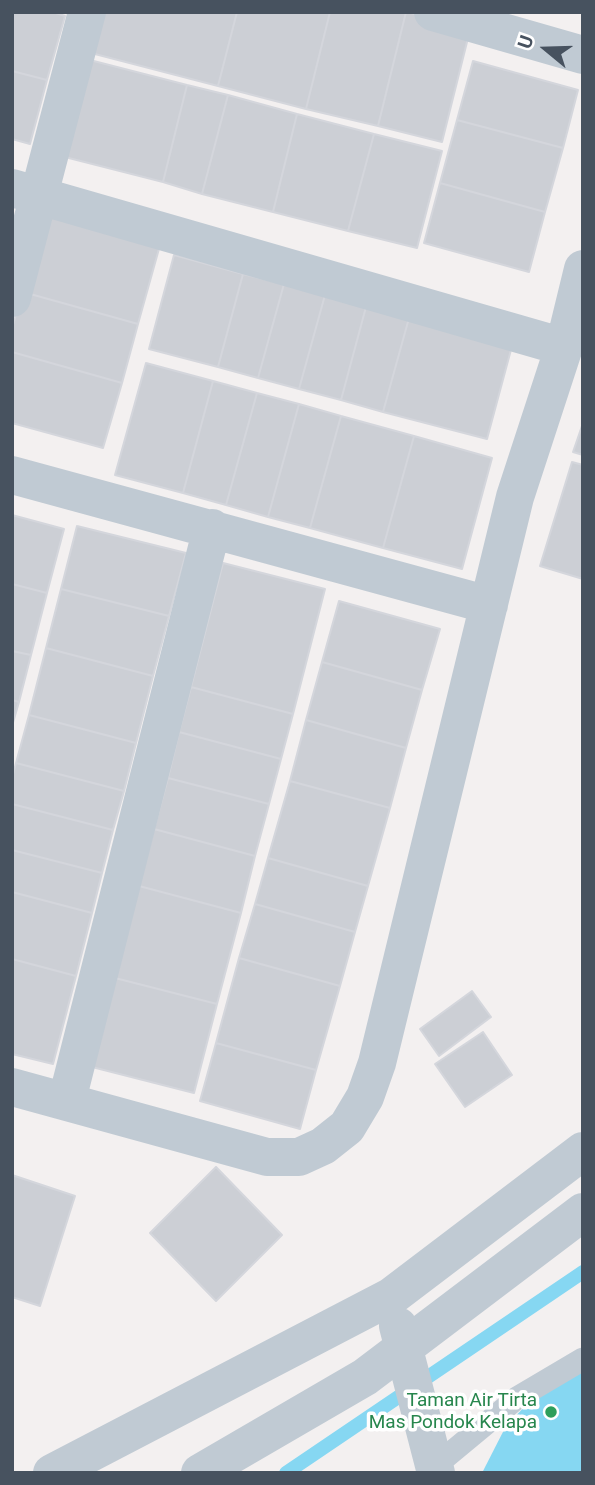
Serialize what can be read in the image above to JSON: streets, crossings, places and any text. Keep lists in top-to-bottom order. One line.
{"places":["Taman Air Tirta Mas Pondok Kelapa"],"north":"left"}
